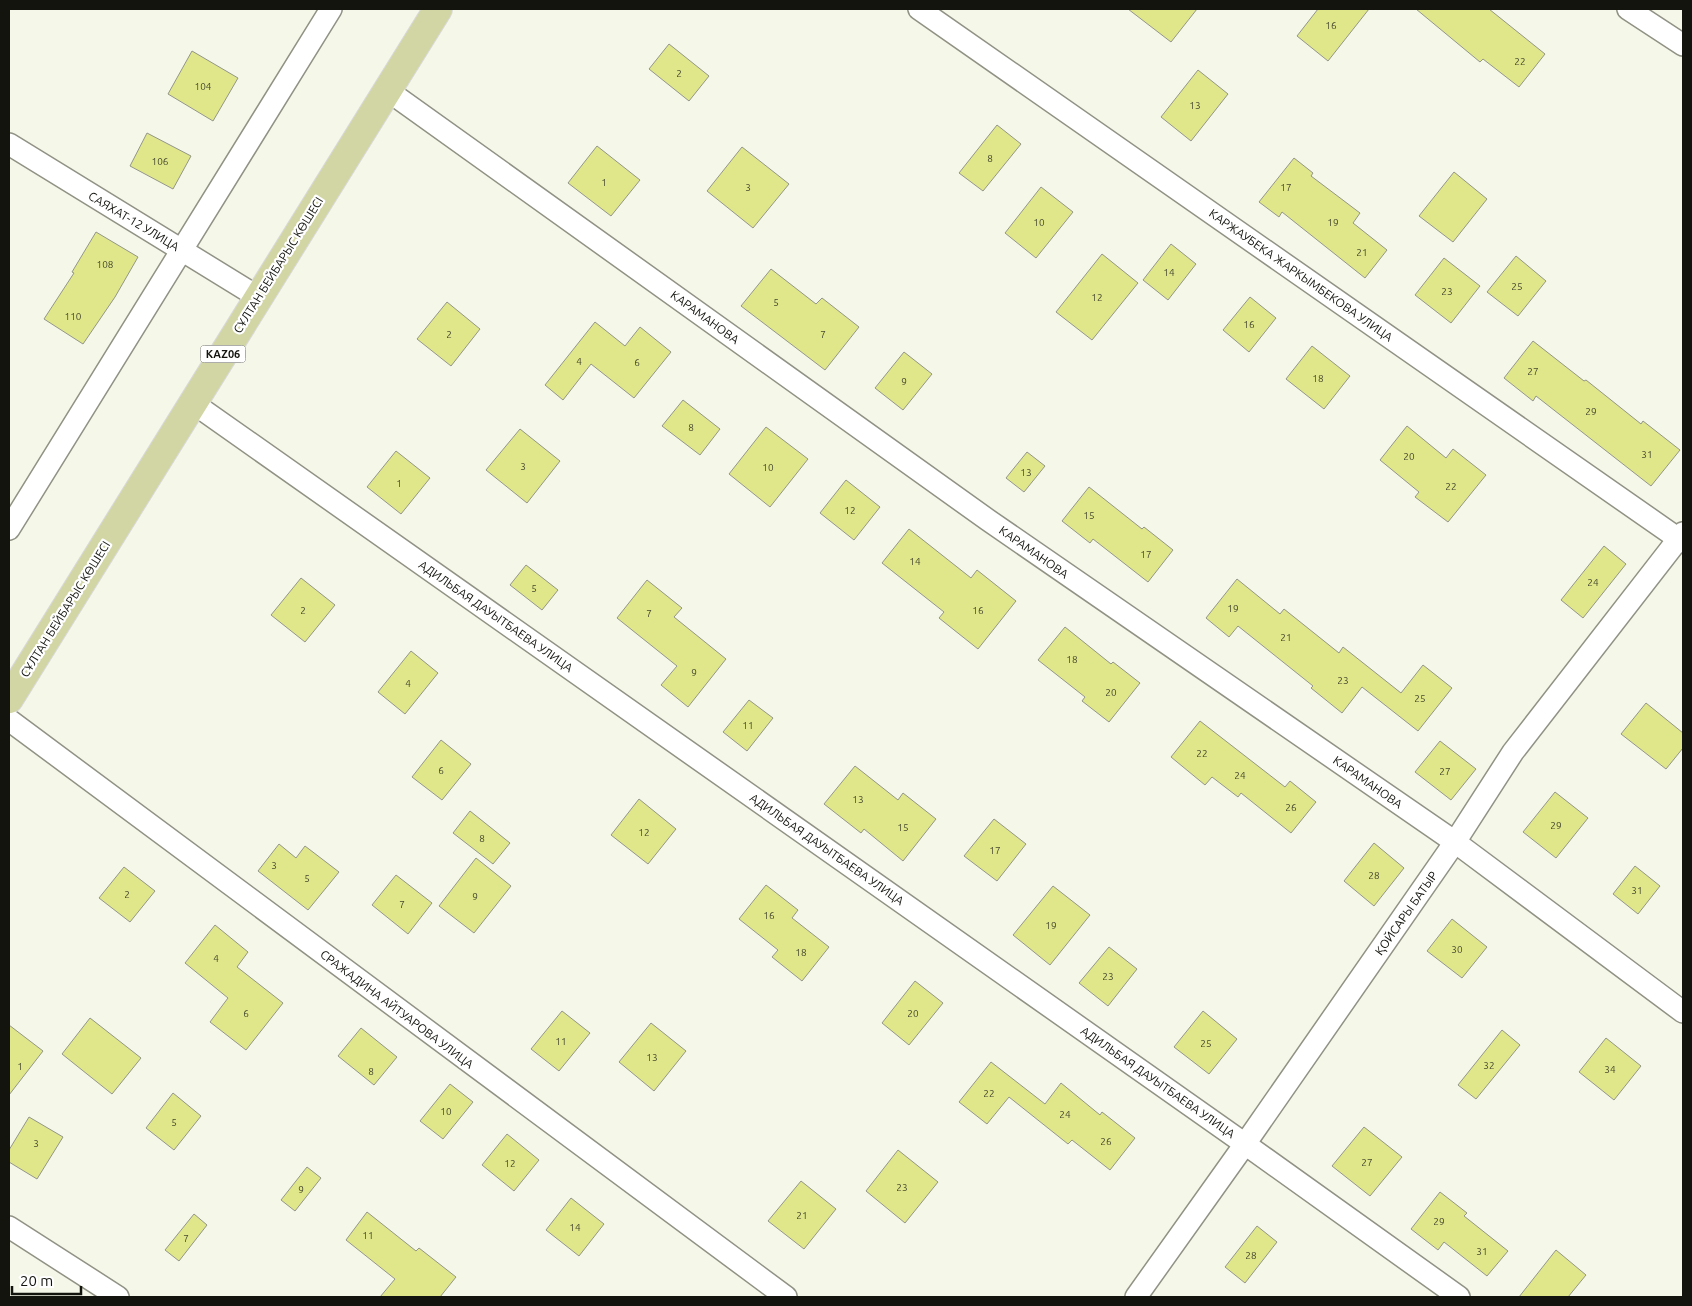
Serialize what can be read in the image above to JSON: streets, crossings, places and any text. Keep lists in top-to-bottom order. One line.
{"streets":{"main road":["СҰЛТАН БЕЙБАРЫС КӨШЕСІ","KAZ06"],"street":["САЯХАТ-12 УЛИЦА","КАРЖАУБЕКА ЖАРКЫМБЕКОВА УЛИЦА","КАРАМАНОВА","АДИЛЬБАЯ ДАУЫТБАЕВА УЛИЦА","ҚОЙСАРЫ БАТЫР","СРАЖАДИНА АЙТУАРОВА УЛИЦА"]},"crossings":[["САЯХАТ-12 УЛИЦА","СҰЛТАН БЕЙБАРЫС КӨШЕСІ"],["СҰЛТАН БЕЙБАРЫС КӨШЕСІ","КАРАМАНОВА"],["СҰЛТАН БЕЙБАРЫС КӨШЕСІ","АДИЛЬБАЯ ДАУЫТБАЕВА УЛИЦА"],["КАРЖАУБЕКА ЖАРКЫМБЕКОВА УЛИЦА","ҚОЙСАРЫ БАТЫР"],["КАРАМАНОВА","ҚОЙСАРЫ БАТЫР"],["АДИЛЬБАЯ ДАУЫТБАЕВА УЛИЦА","ҚОЙСАРЫ БАТЫР"]],"house_numbers":["16","22","2","104","13","8","106","1","3","17","10","19","21","108","14","25","23","12","5","110","16","2","7","4","6","27","18","9","29","8","31","20","3","10","13","1","22","12","15","17","14","24","5","19","2","16","7","21","18","9","23","4","20","25","11","22","6","27","24","13","26","29","15","12","8","17","3","28","5","31","2","9","7","16","19","30","18","4","23","6","20","11","25","13","32","1","34","8","22","10","24","5","26","3","27","12","23","9","21","29","14","11","7","31","28"],"scale_bar":"20 m"}
